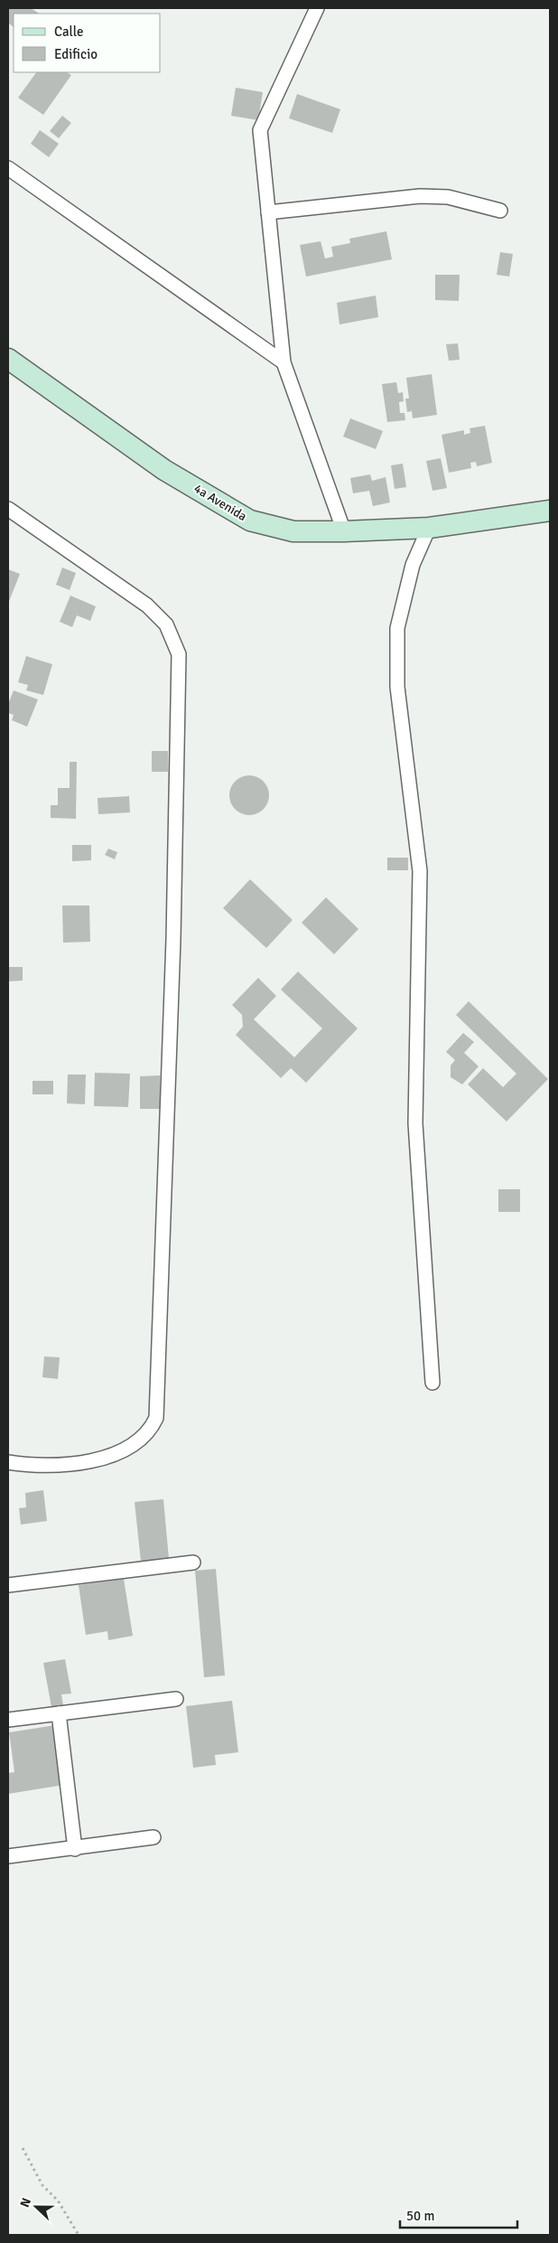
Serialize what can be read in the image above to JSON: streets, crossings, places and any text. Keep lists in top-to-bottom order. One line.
{"streets":{"street":["4a Avenida"]},"legend":["Calle","Edificio"],"scale_bar":"50 m","north":"left"}
